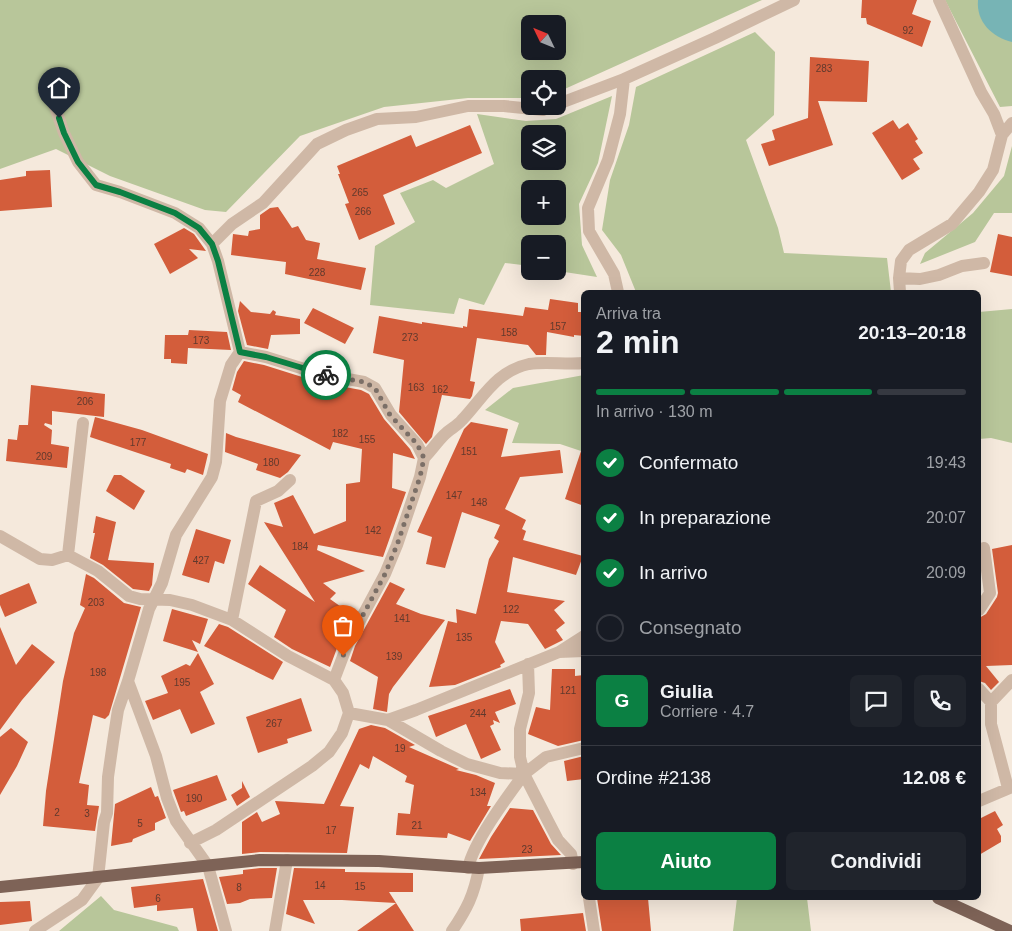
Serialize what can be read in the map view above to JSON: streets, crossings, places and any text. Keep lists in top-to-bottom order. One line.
{"house_numbers":["92","283","265","266","228","157","158","273","173","163","162","206","182","155","177","151","209","180","147","148","142","184","427","203","122","141","135","139","198","195","121","244","267","19","134","190","2","3","5","21","17","23","14","15","8","6"],"north":"top left","page":{"map_buttons":["+","−"],"heading":["2 min","Arriva tra","20:13–20:18"],"panel":["Giulia","Corriere · 4.7","Ordine #2138","12.08 €"],"bar":"In arrivo · 130 m","list":[["Confermato","19:43"],["In preparazione","20:07"],["In arrivo","20:09"],"Consegnato"],"round":"G","buttons":["Aiuto","Condividi"]}}
